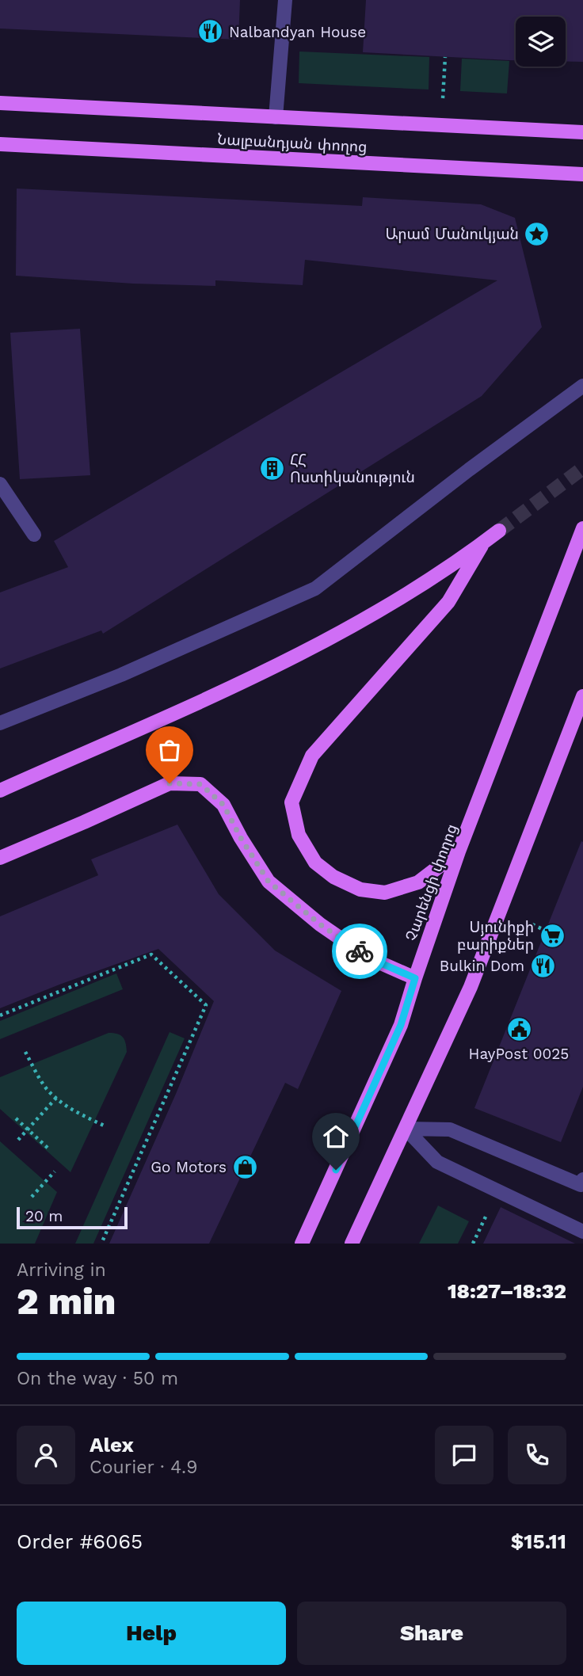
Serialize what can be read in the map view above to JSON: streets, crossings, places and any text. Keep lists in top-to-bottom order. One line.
{"streets":{"main road":["Նալբանդյան փողոց","Չարենցի փողոց"]},"places":{"restaurant":["Nalbandyan House","Bulkin Dom"],"place":["Արամ Մանուկյան"],"building":["ՀՀ Ոստիկանություն"],"supermarket":["Սյունիքի բարիքներ"],"public building":["HayPost 0025"],"shop":["Go Motors"]},"scale_bar":"20 m","page":{"scale":"20 m","heading":["2 min","Arriving in","18:27–18:32"],"panel":["Alex","Courier · 4.9","Order #6065","$15.11"],"bar":"On the way · 50 m","buttons":["Help","Share"]}}
